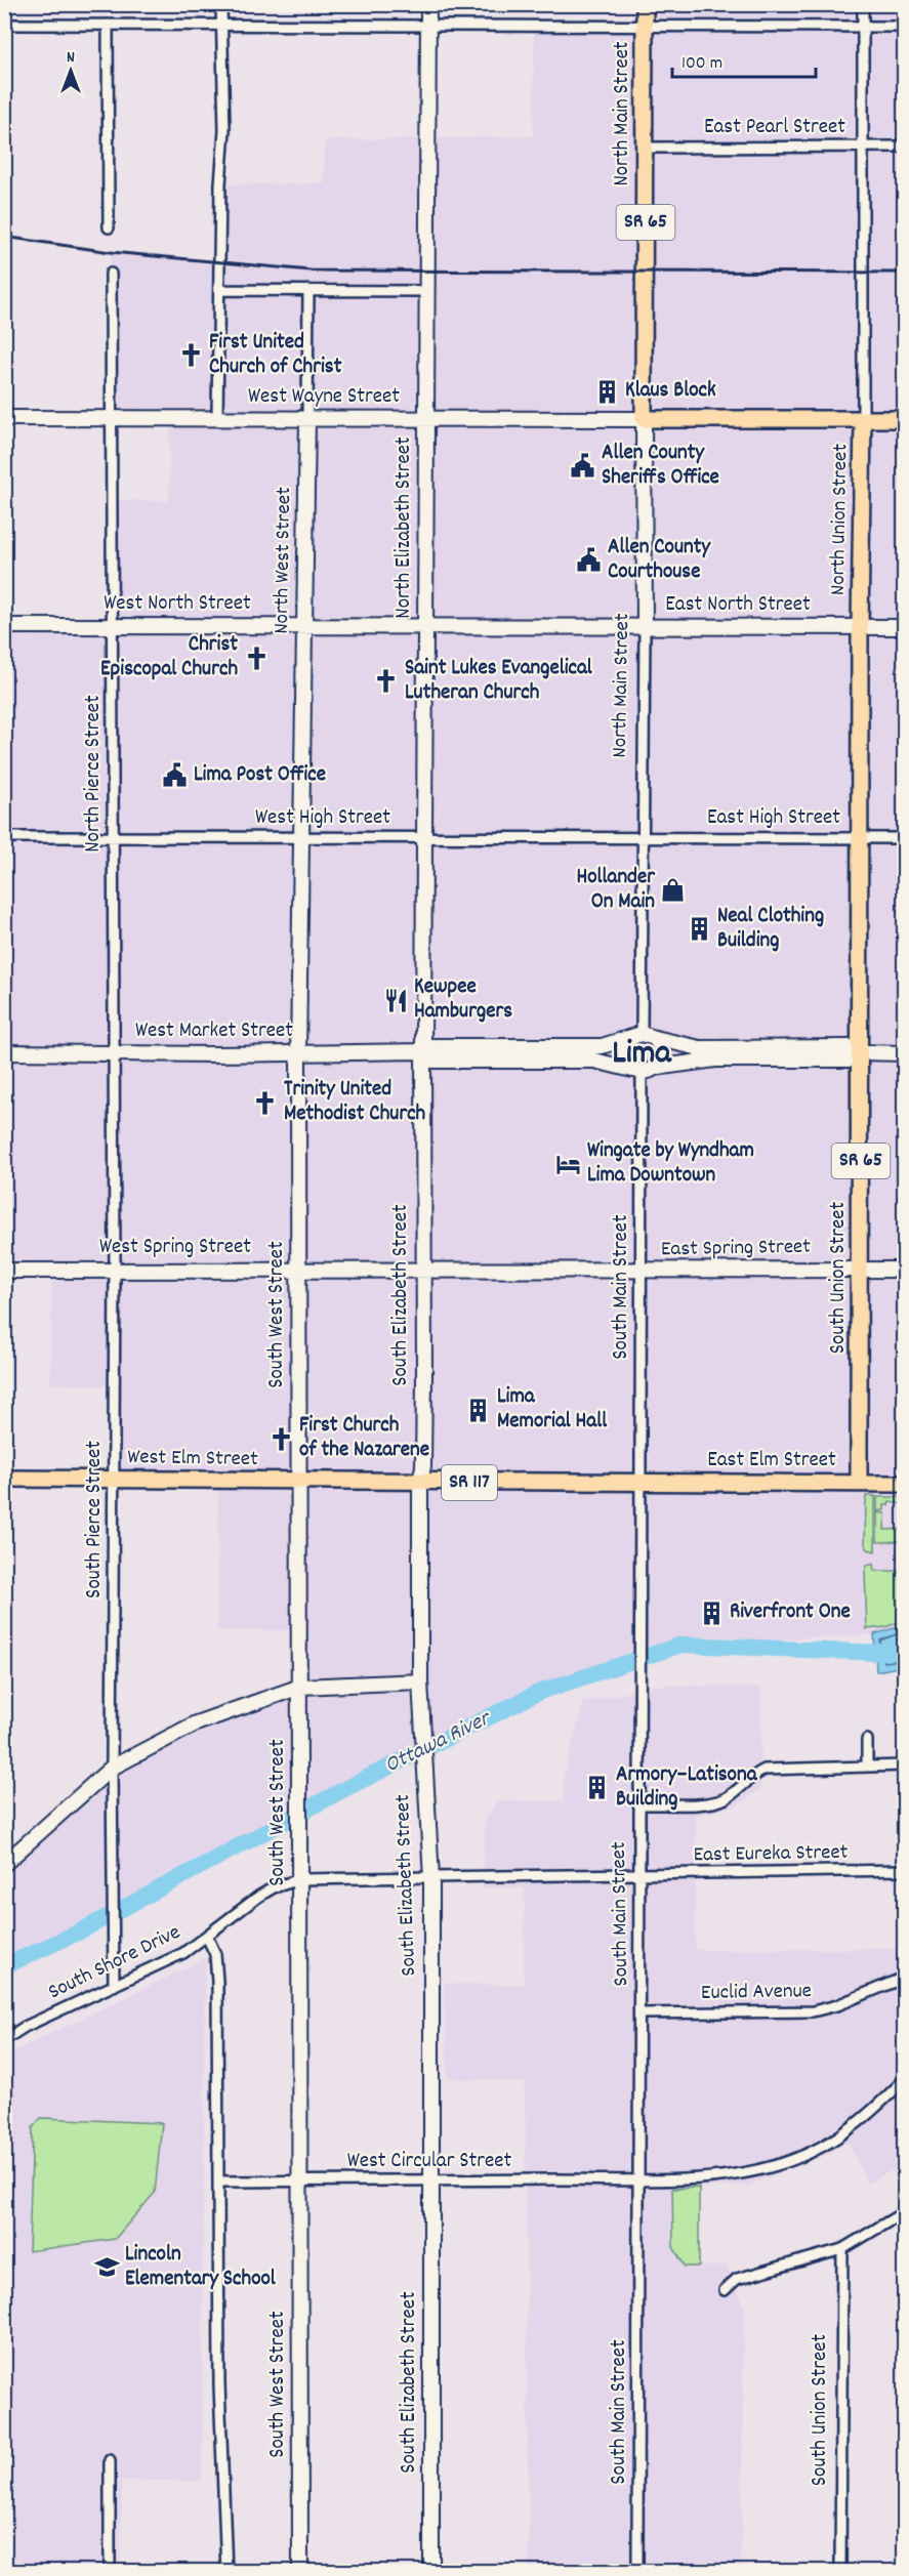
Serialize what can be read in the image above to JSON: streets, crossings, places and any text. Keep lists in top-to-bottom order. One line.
{"streets":{"main road":["North Main Street","SR 65","North Union Street","South Union Street","West Elm Street","East Elm Street","SR 117"],"street":["East Pearl Street","West Wayne Street","North Elizabeth Street","North West Street","West North Street","East North Street","North Pierce Street","West High Street","East High Street","West Market Street","West Spring Street","East Spring Street","South Main Street","South Elizabeth Street","South West Street","South Pierce Street","East Eureka Street","South Shore Drive","Euclid Avenue","West Circular Street"]},"crossings":[["North Main Street","East Pearl Street"],["North Main Street","West Wayne Street"],["North Main Street","West North Street"],["North Main Street","East North Street"],["North Main Street","West High Street"],["North Main Street","East High Street"],["North Main Street","West Market Street"],["East Pearl Street","North Union Street"],["West Wayne Street","North Elizabeth Street"],["West Wayne Street","North West Street"],["West Wayne Street","North Pierce Street"],["North Union Street","East North Street"],["North Union Street","East High Street"],["North Union Street","South Union Street"],["North Elizabeth Street","West North Street"],["North Elizabeth Street","West High Street"],["North Elizabeth Street","West Market Street"],["North Elizabeth Street","South Elizabeth Street"],["North West Street","West North Street"],["North West Street","West High Street"],["North West Street","West Market Street"],["North West Street","South West Street"],["West North Street","East North Street"],["West North Street","North Pierce Street"],["North Pierce Street","West High Street"],["North Pierce Street","West Market Street"],["North Pierce Street","South Pierce Street"],["West High Street","East High Street"],["West Market Street","South Main Street"],["West Market Street","South Elizabeth Street"],["West Market Street","South West Street"],["West Market Street","South Pierce Street"],["West Spring Street","East Spring Street"],["West Spring Street","South Main Street"],["West Spring Street","South Elizabeth Street"],["West Spring Street","South West Street"],["West Spring Street","South Pierce Street"],["East Spring Street","South Union Street"],["East Spring Street","South Main Street"],["South Union Street","East Elm Street"],["South Main Street","West Elm Street"],["South Main Street","East Elm Street"],["South Main Street","East Eureka Street"],["South Main Street","Euclid Avenue"],["South Main Street","West Circular Street"],["South Elizabeth Street","West Elm Street"],["South Elizabeth Street","East Eureka Street"],["South Elizabeth Street","South Shore Drive"],["South Elizabeth Street","West Circular Street"],["South West Street","West Elm Street"],["South West Street","South Shore Drive"],["South West Street","West Circular Street"],["West Elm Street","East Elm Street"],["West Elm Street","South Pierce Street"],["South Pierce Street","South Shore Drive"],["East Eureka Street","South Shore Drive"]],"districts":["Lima"],"water":["Ottawa River"],"places":{"church":["First United Church of Christ","Christ Episcopal Church","Saint Lukes Evangelical Lutheran Church","Trinity United Methodist Church","First Church of the Nazarene"],"building":["Klaus Block","Neal Clothing Building","Lima Memorial Hall","Riverfront One","Armory–Latisona Building"],"public building":["Allen County Sheriffs Office","Allen County Courthouse","Lima Post Office"],"shop":["Hollander On Main"],"restaurant":["Kewpee Hamburgers"],"hotel":["Wingate by Wyndham Lima Downtown"],"school or university":["Lincoln Elementary School"]},"scale_bar":"100 m","north":"top"}
